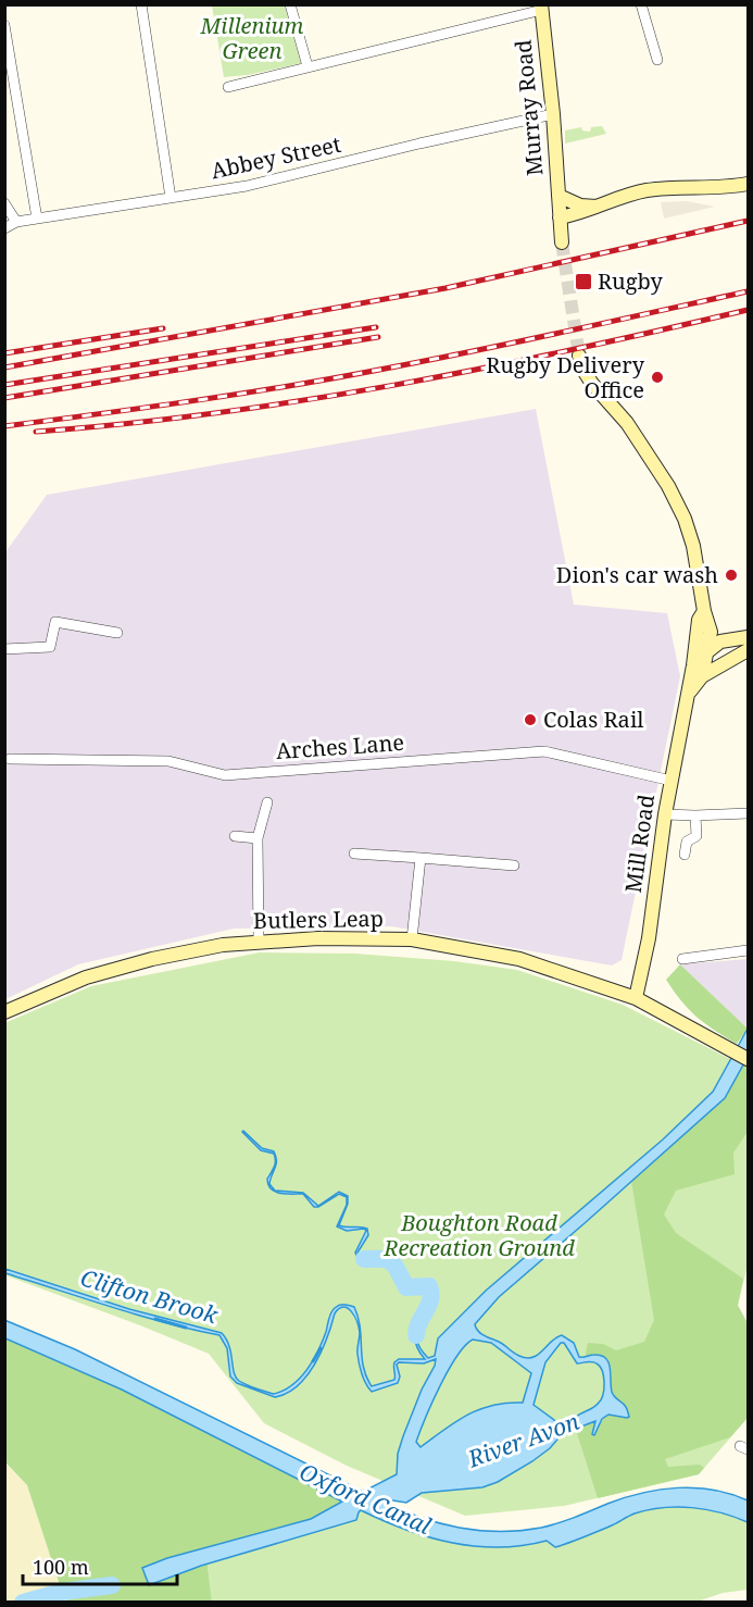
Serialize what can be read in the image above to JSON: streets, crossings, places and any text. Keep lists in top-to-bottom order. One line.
{"streets":{"street":["Murray Road","Abbey Street","Arches Lane","Mill Road","Butlers Leap"]},"crossings":[["Murray Road","Abbey Street"],["Arches Lane","Mill Road"],["Mill Road","Butlers Leap"]],"water":["Clifton Brook","River Avon","Oxford Canal"],"parks":["Millenium Green","Boughton Road Recreation Ground"],"places":{"transit":["Rugby"],"other":["Rugby Delivery Office","Dion's car wash","Colas Rail"]},"scale_bar":"100 m"}
